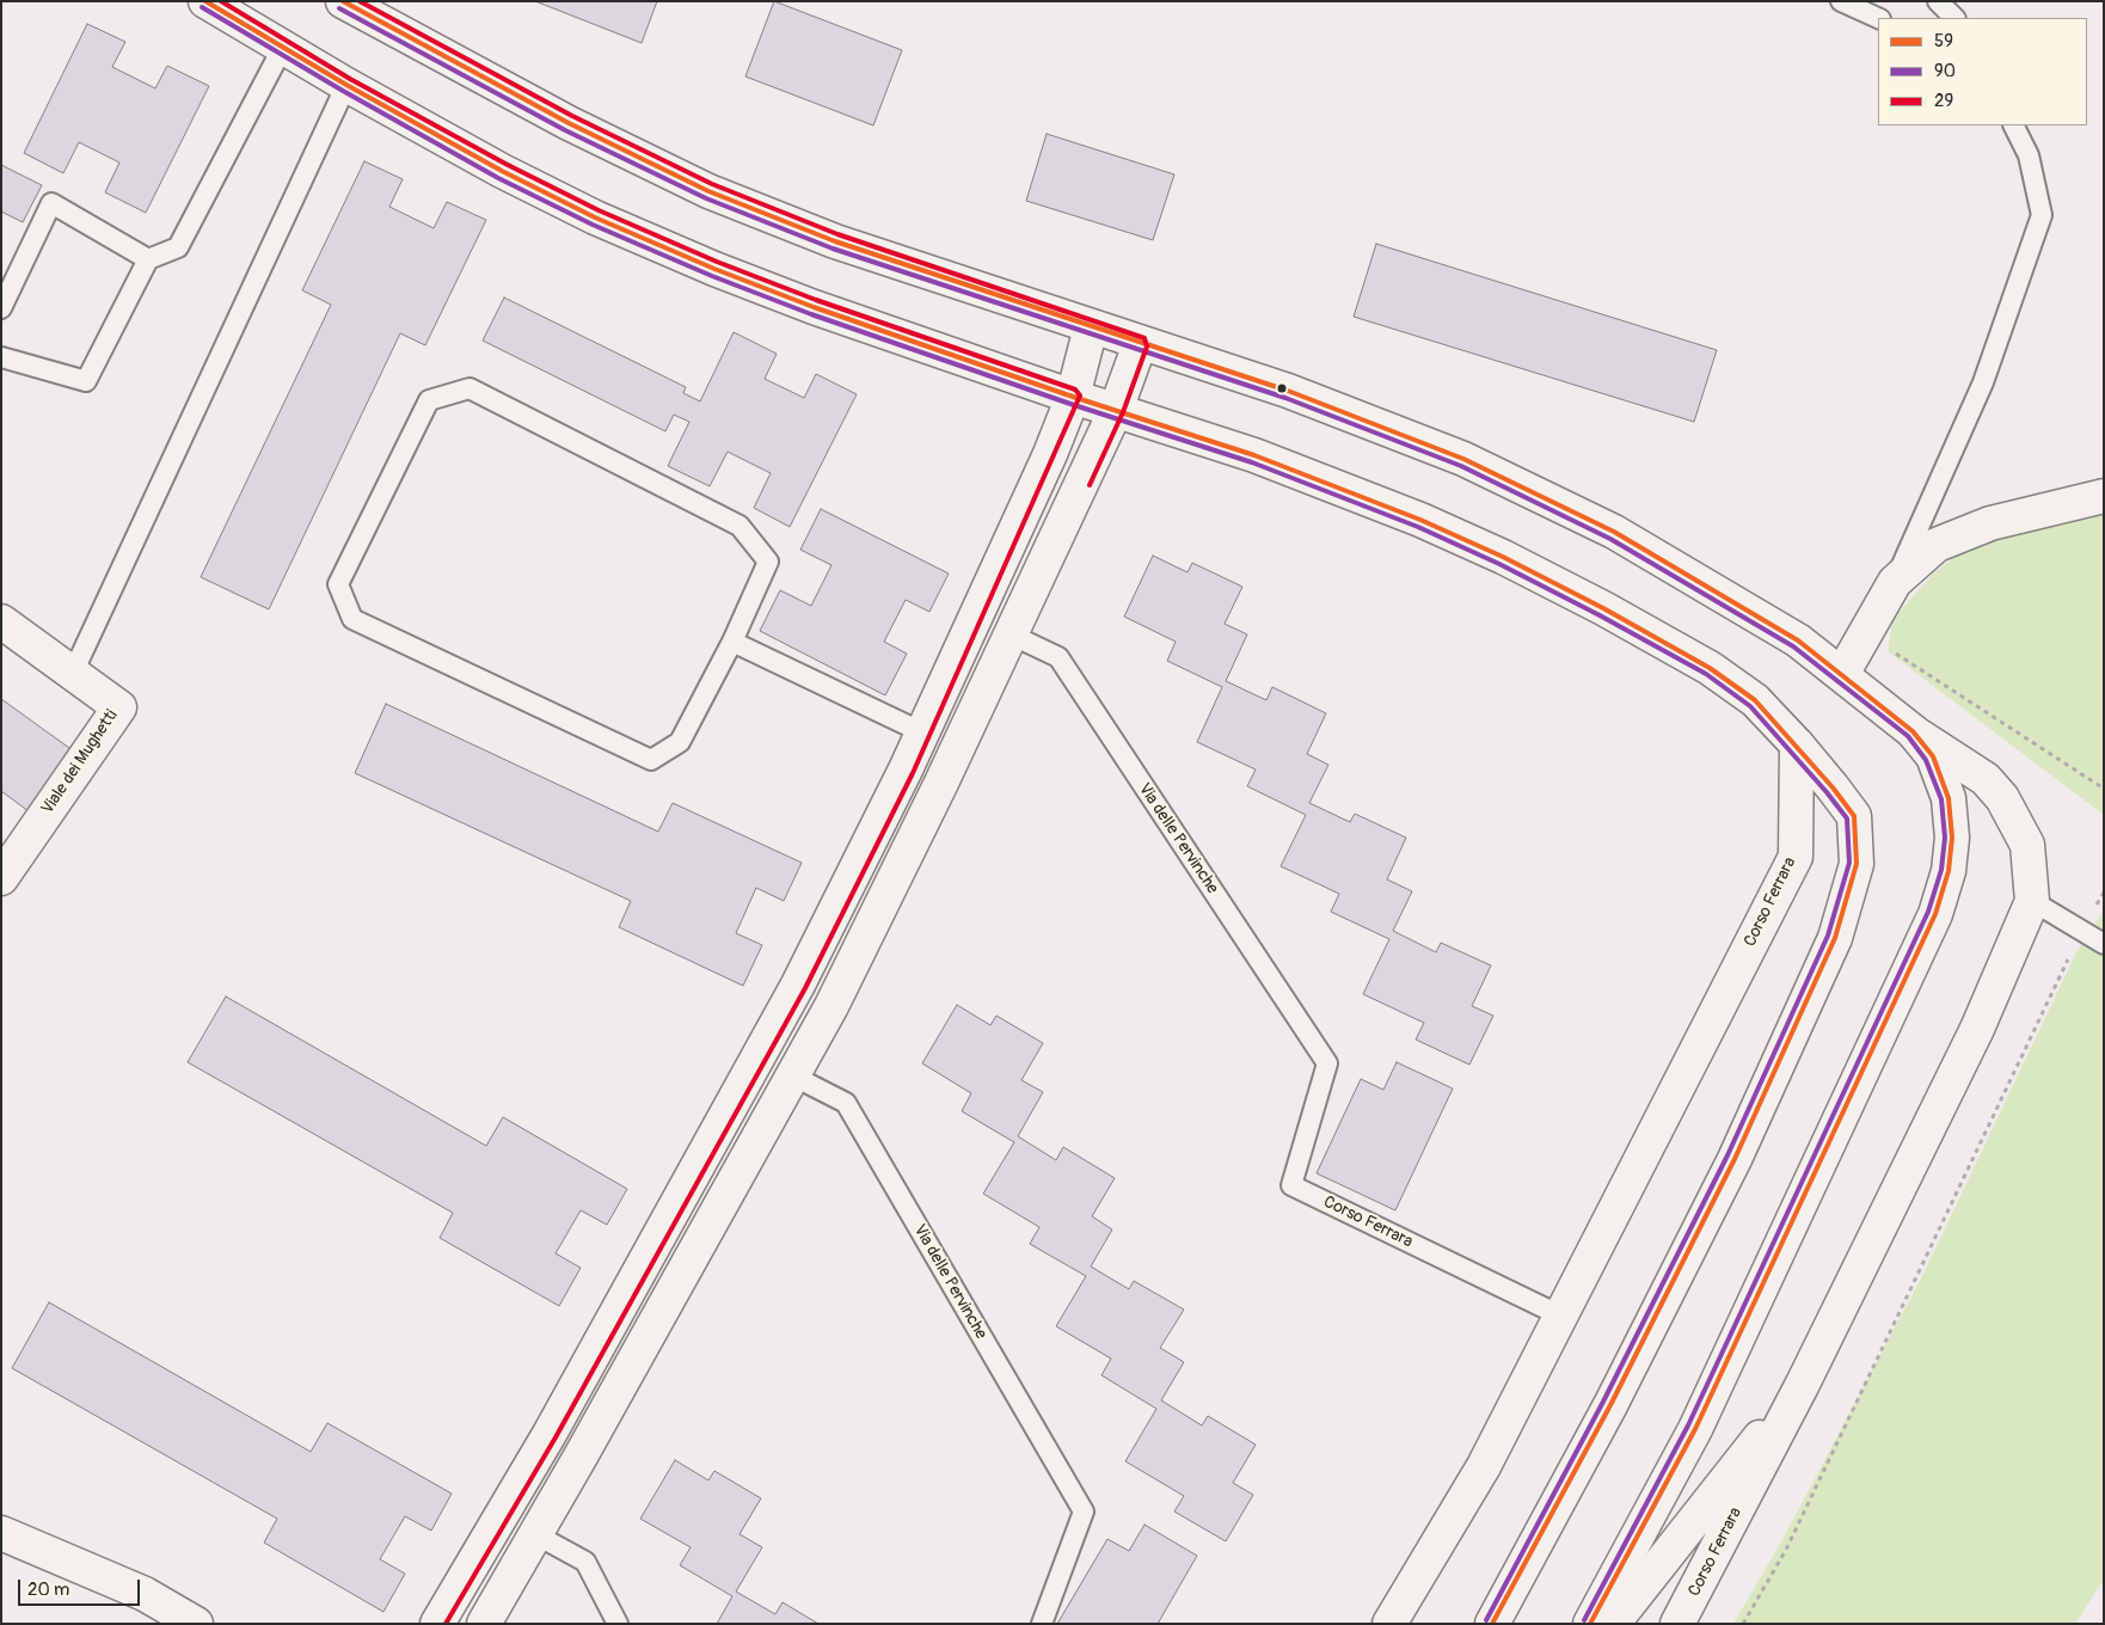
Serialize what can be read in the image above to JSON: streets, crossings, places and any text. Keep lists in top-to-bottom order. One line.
{"streets":{"street":["Viale dei Mughetti","Corso Ferrara"],"lane":["Via delle Pervinche"]},"crossings":[["Via delle Pervinche","Corso Ferrara"]],"lines":["transit line 59","transit line 29","transit line 90"],"legend":["59","90","29"],"scale_bar":"20 m"}
